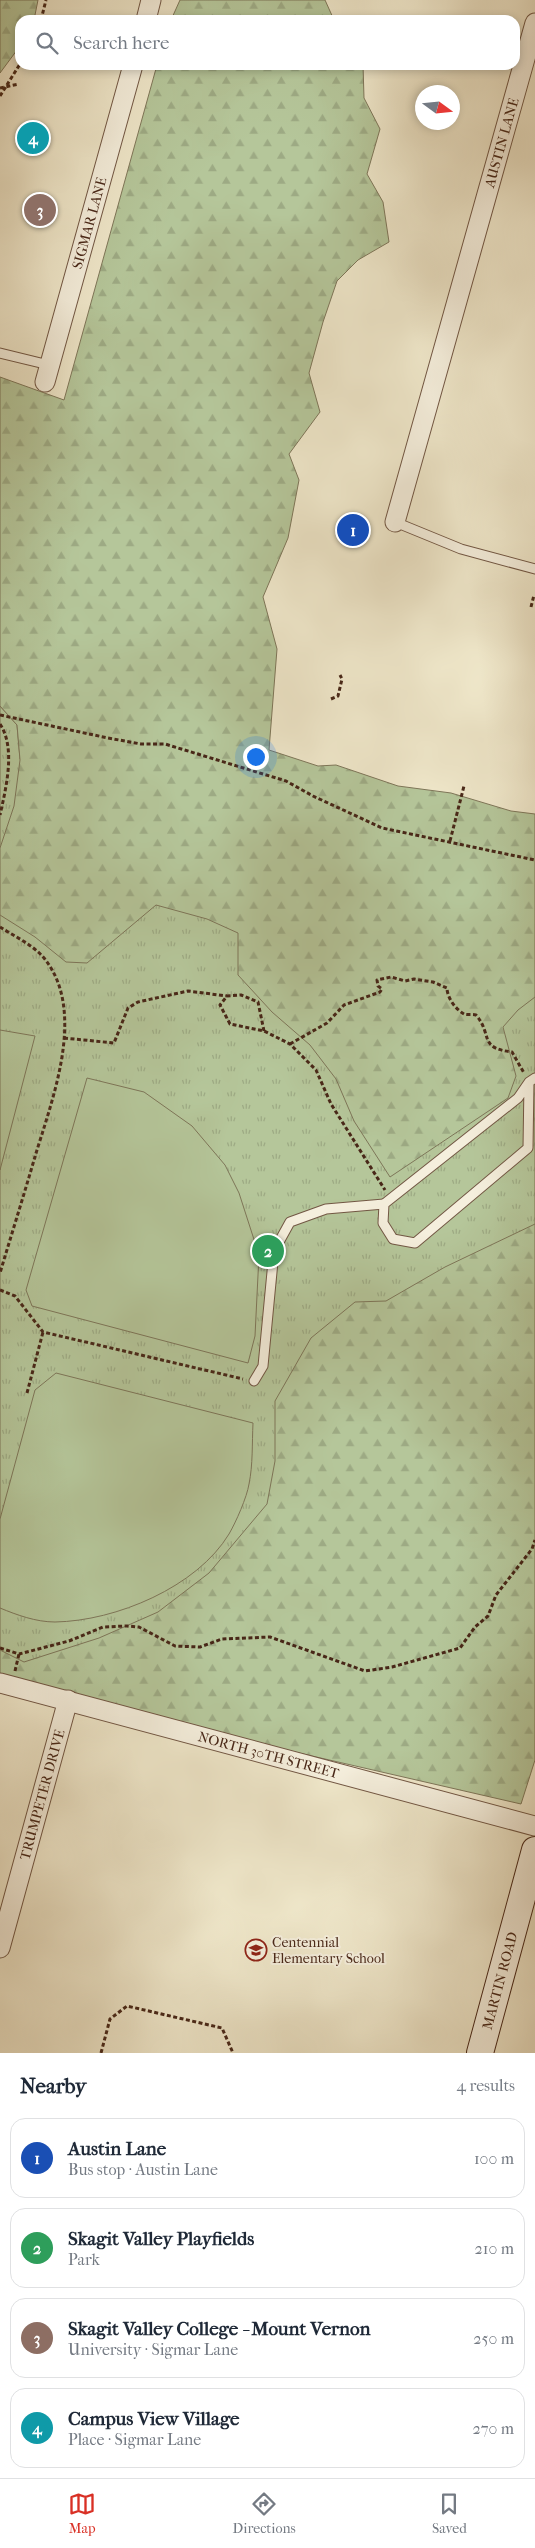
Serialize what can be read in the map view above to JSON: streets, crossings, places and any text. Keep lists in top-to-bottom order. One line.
{"streets":{"street":["AUSTIN LANE","SIGMAR LANE","NORTH 30TH STREET","TRUMPETER DRIVE","MARTIN ROAD"]},"crossings":[["NORTH 30TH STREET","TRUMPETER DRIVE"]],"places":{"school or university":["Centennial Elementary School"]},"north":"right","page":{"search":"Search here","pins":["4","3","1","2"],"heading":["Nearby","4 results"],"list":[{"mark":"1","name":"Austin Lane","note":"Bus stop · Austin Lane","value":"100 m"},{"mark":"2","name":"Skagit Valley Playfields","note":"Park","value":"210 m"},{"mark":"3","name":"Skagit Valley College - Mount Vernon","note":"University · Sigmar Lane","value":"250 m"},{"mark":"4","name":"Campus View Village","note":"Place · Sigmar Lane","value":"270 m"}],"nav":["Map","Directions","Saved"]}}
